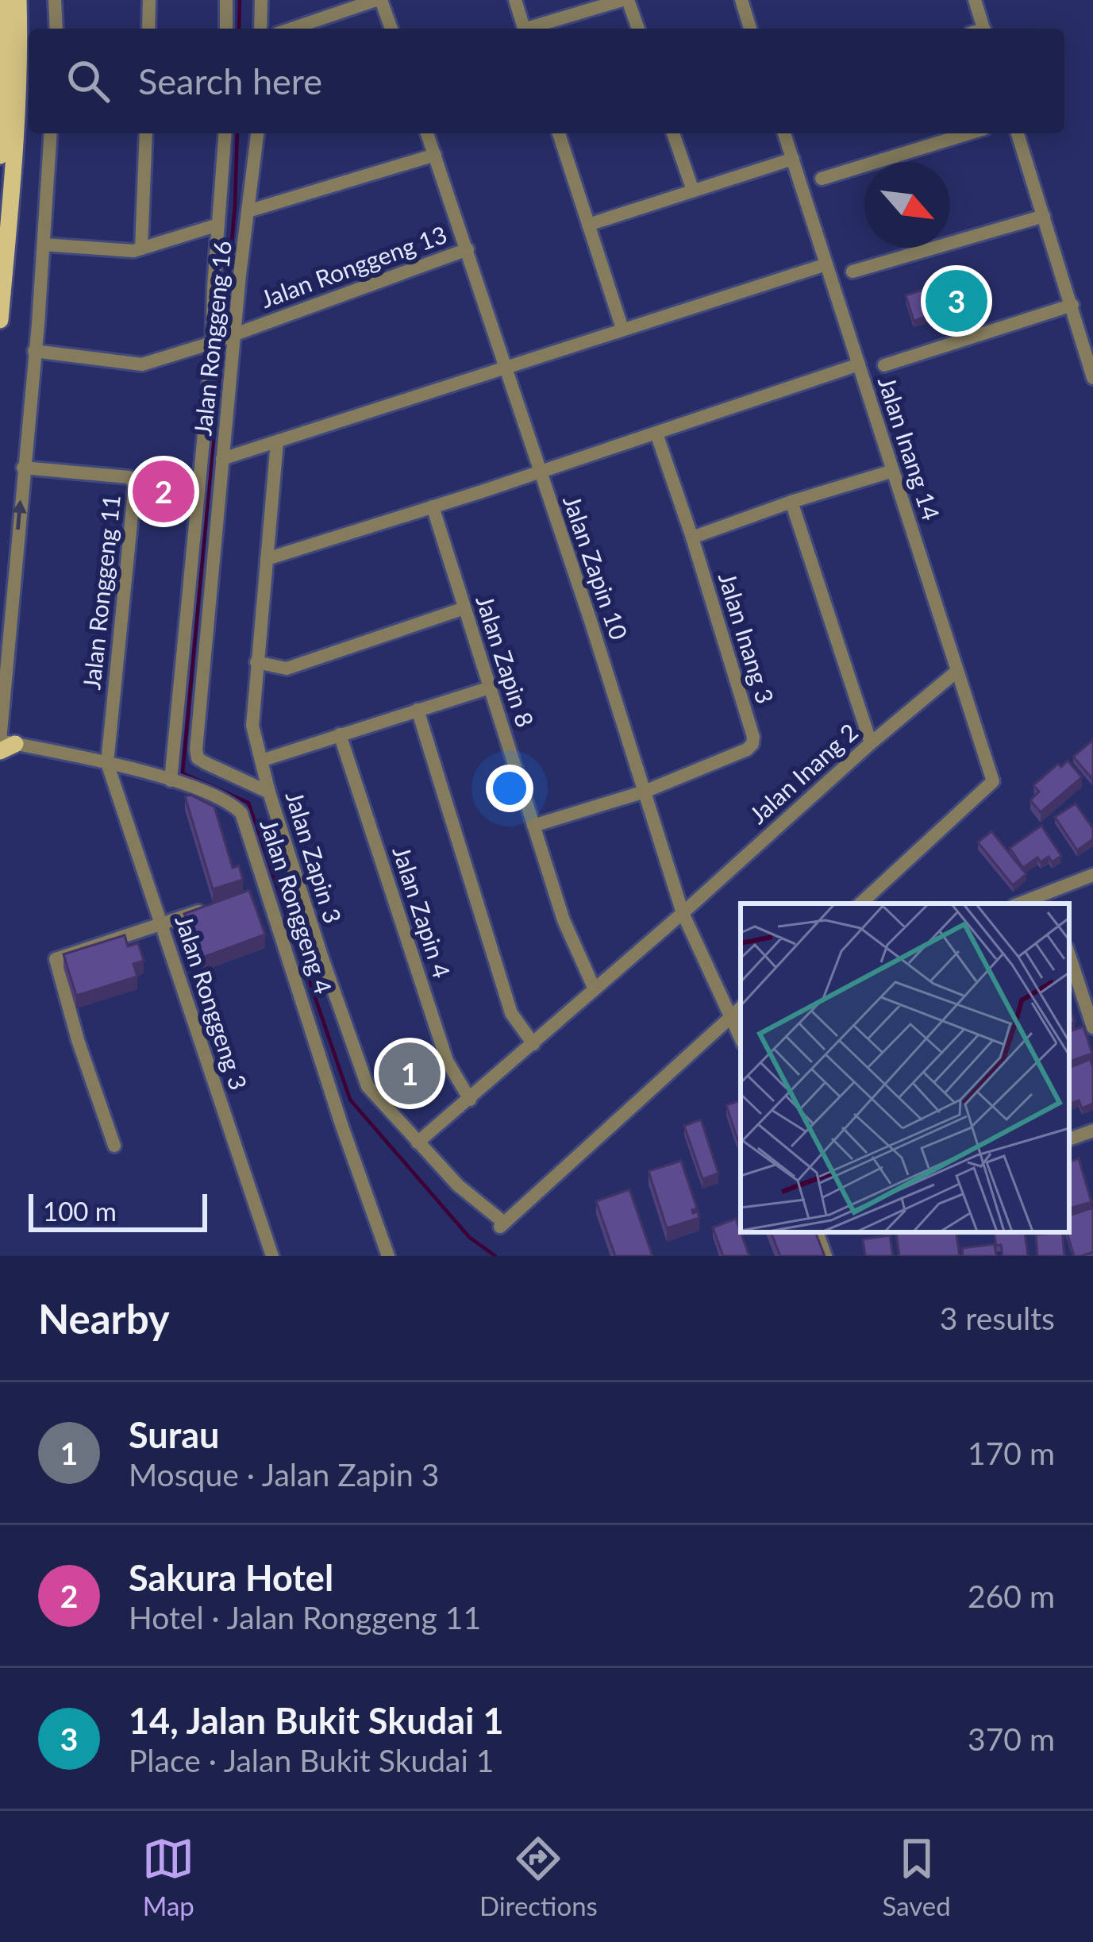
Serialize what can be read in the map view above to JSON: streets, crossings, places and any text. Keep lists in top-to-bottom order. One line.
{"streets":{"street":["Jalan Ronggeng 13","Jalan Ronggeng 16","Jalan Inang 14","Jalan Zapin 10","Jalan Ronggeng 11","Jalan Inang 3","Jalan Zapin 8","Jalan Inang 2","Jalan Zapin 3","Jalan Ronggeng 4","Jalan Zapin 4","Jalan Ronggeng 3"]},"crossings":[["Jalan Ronggeng 13","Jalan Ronggeng 16"],["Jalan Ronggeng 13","Jalan Zapin 10"],["Jalan Ronggeng 16","Jalan Zapin 3"],["Jalan Ronggeng 16","Jalan Ronggeng 4"],["Jalan Inang 14","Jalan Inang 2"],["Jalan Zapin 10","Jalan Inang 3"],["Jalan Zapin 10","Jalan Inang 2"],["Jalan Zapin 10","Jalan Zapin 3"],["Jalan Ronggeng 11","Jalan Ronggeng 4"],["Jalan Ronggeng 11","Jalan Ronggeng 3"],["Jalan Zapin 8","Jalan Inang 2"],["Jalan Inang 2","Jalan Zapin 3"],["Jalan Inang 2","Jalan Zapin 4"],["Jalan Ronggeng 4","Jalan Ronggeng 3"]],"scale_bar":"100 m","north":"bottom right","page":{"search":"Search here","pins":["3","2","1"],"scale":"100 m","heading":["Nearby","3 results"],"list":[{"mark":"1","name":"Surau","note":"Mosque · Jalan Zapin 3","value":"170 m"},{"mark":"2","name":"Sakura Hotel","note":"Hotel · Jalan Ronggeng 11","value":"260 m"},{"mark":"3","name":"14, Jalan Bukit Skudai 1","note":"Place · Jalan Bukit Skudai 1","value":"370 m"}],"nav":["Map","Directions","Saved"]}}
